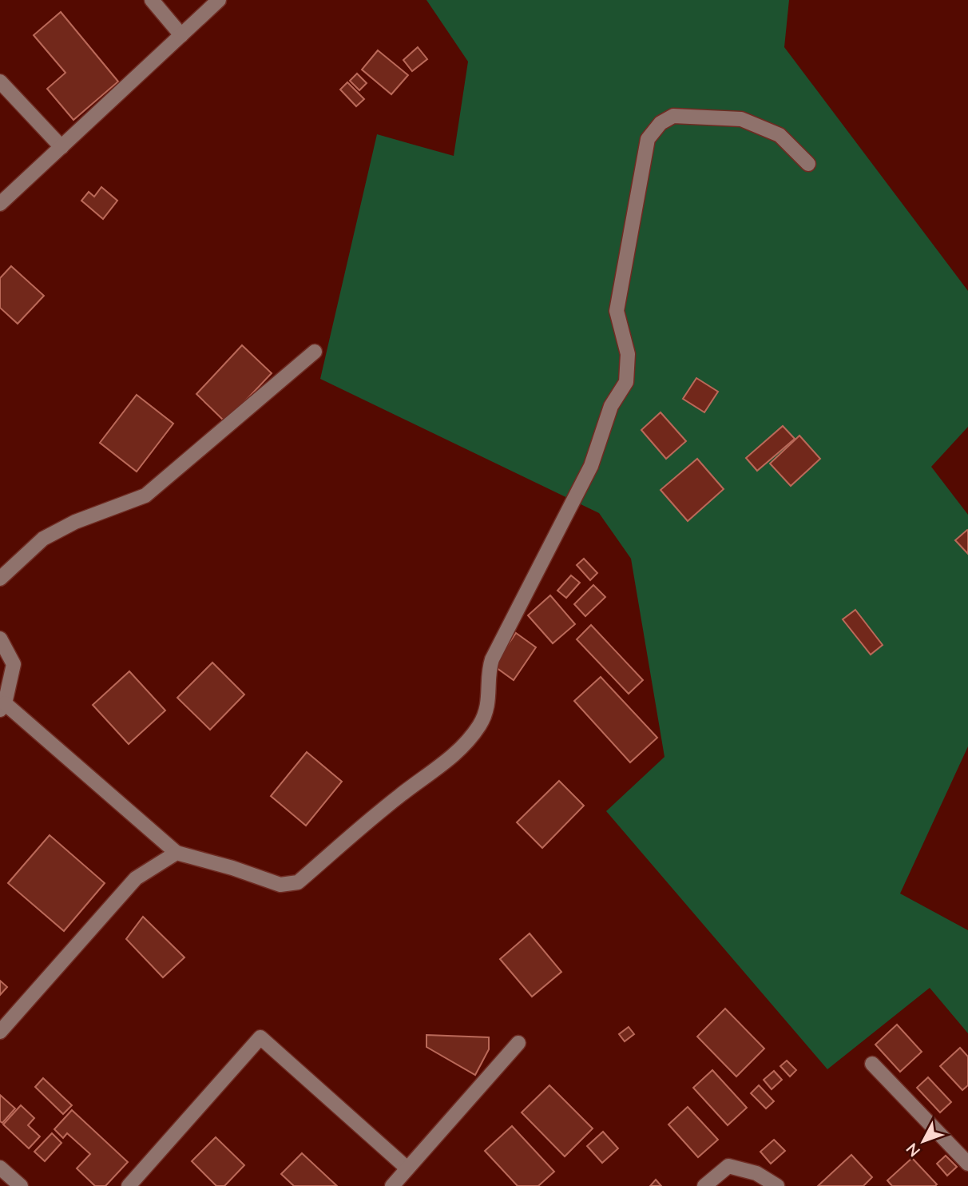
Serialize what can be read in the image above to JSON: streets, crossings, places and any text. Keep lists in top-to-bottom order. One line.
{"north":"bottom left"}
